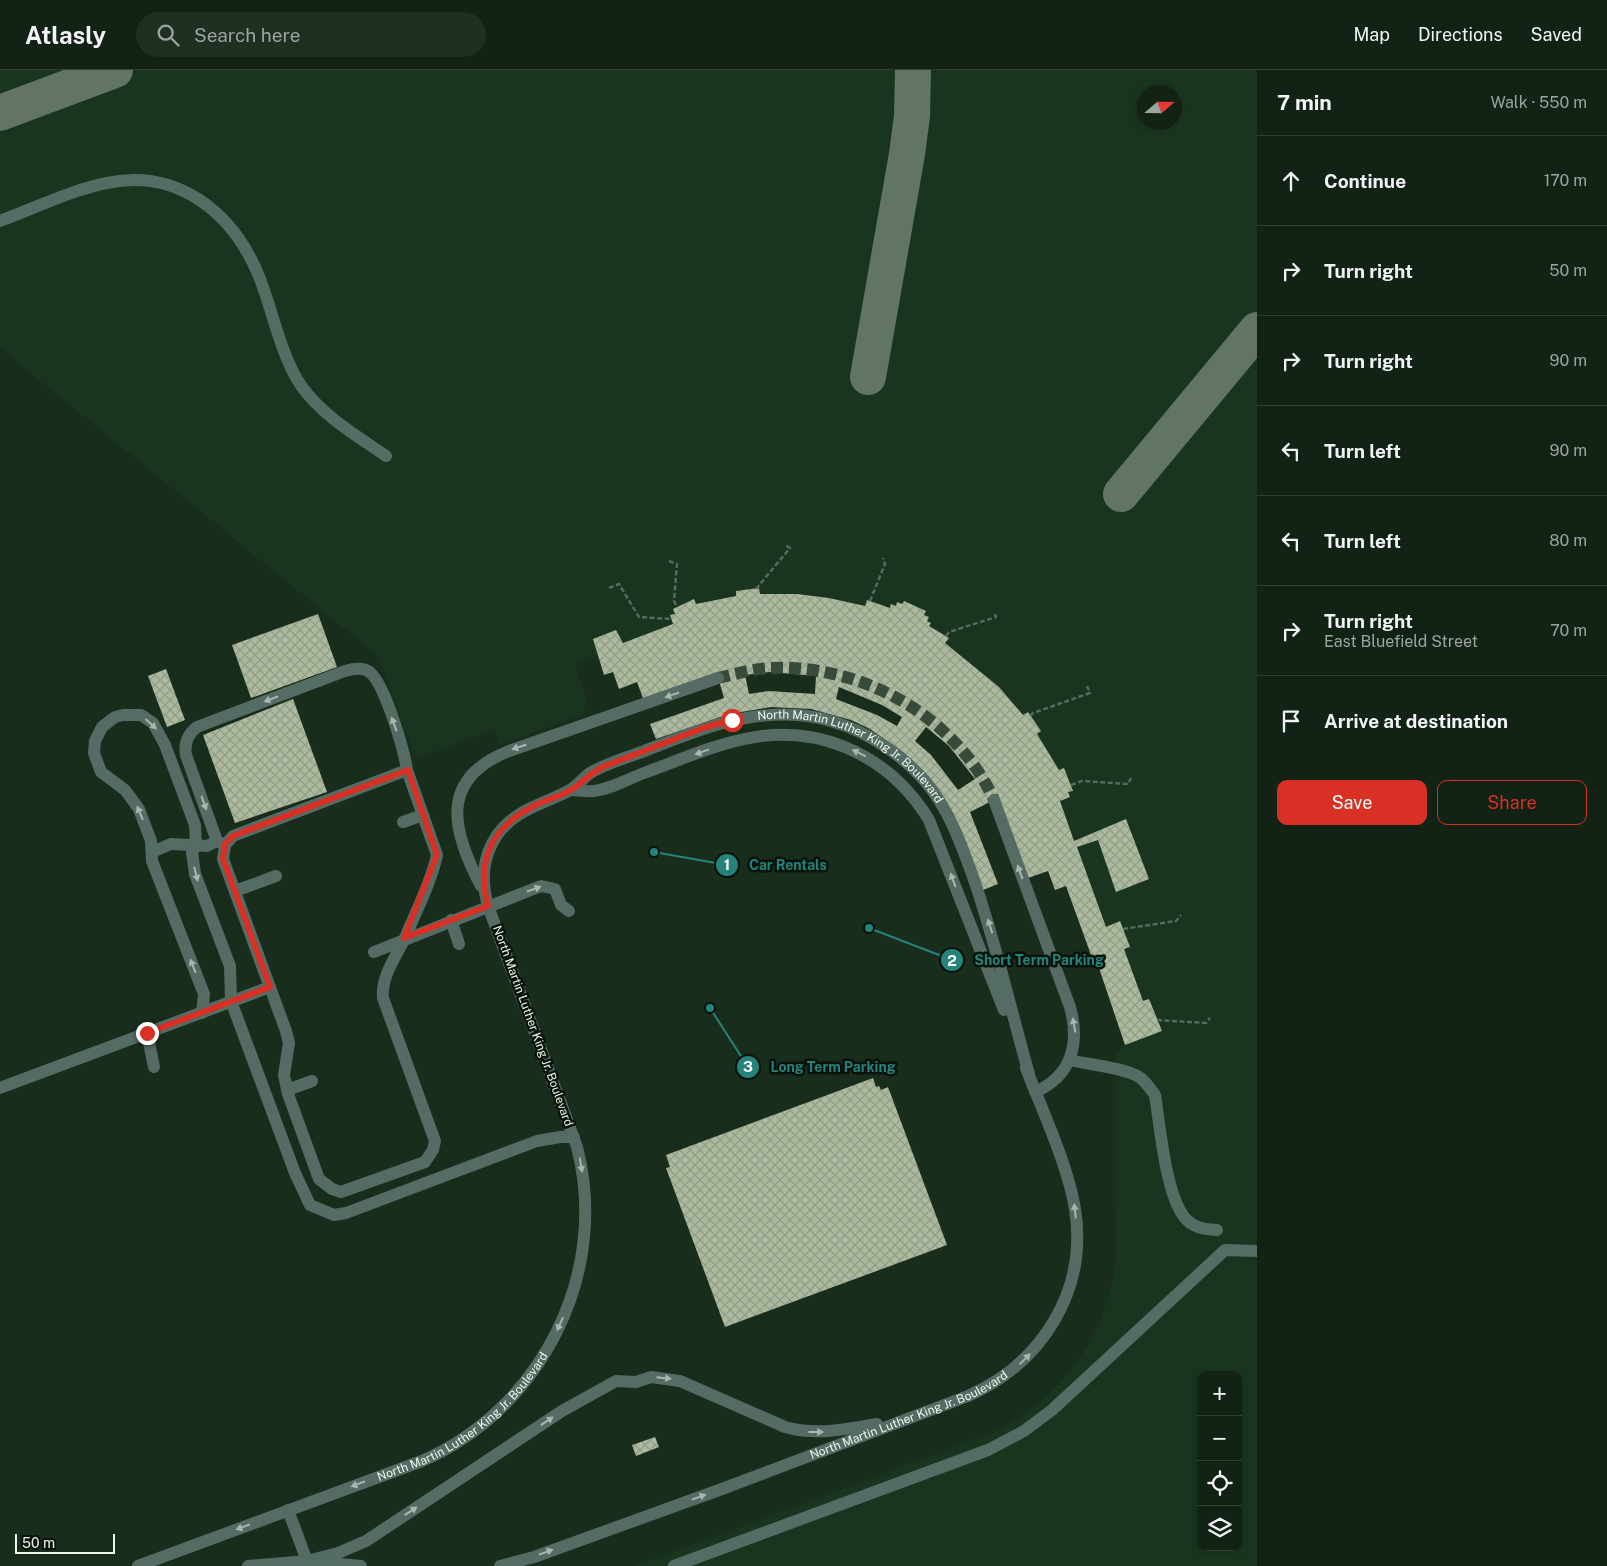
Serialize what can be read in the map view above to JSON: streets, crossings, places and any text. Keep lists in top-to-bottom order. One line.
{"streets":{"street":["North Martin Luther King Jr. Boulevard"]},"places":["Car Rentals","Short Term Parking","Long Term Parking"],"scale_bar":"50 m","north":"right","page":{"header":"Atlasly","search":"Search here","nav":["Map","Directions","Saved"],"heading":["7 min","Walk · 550 m"],"list":[["Continue","170 m"],["Turn right","50 m"],["Turn right","90 m"],["Turn left","90 m"],["Turn left","80 m"],["Turn right","East Bluefield Street","70 m"],"Arrive at destination"],"buttons":["Save","Share"],"map_buttons":["+","−"],"scale":"50 m"}}
